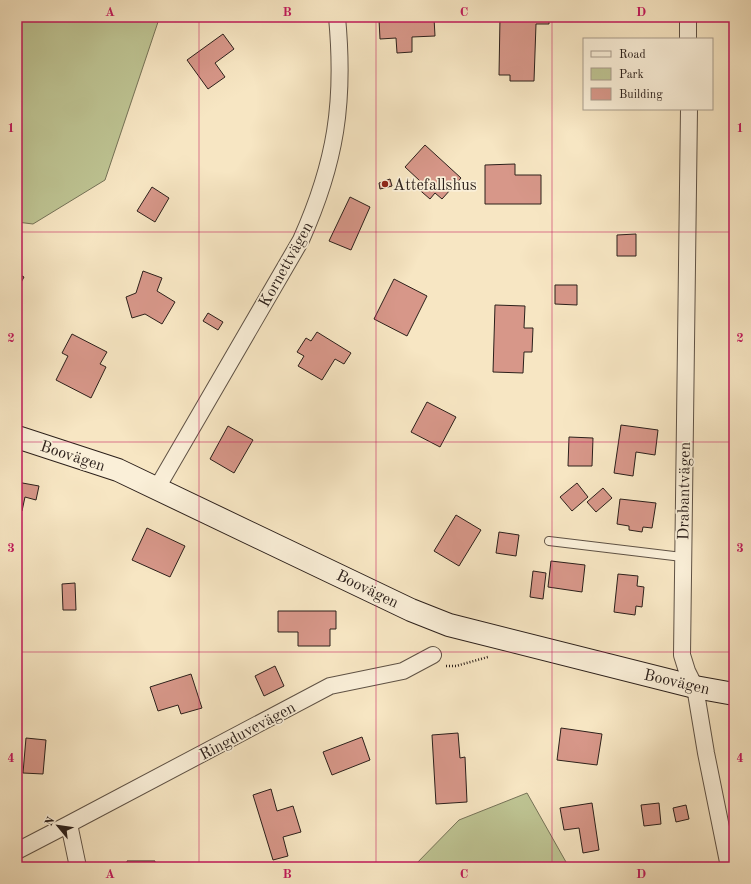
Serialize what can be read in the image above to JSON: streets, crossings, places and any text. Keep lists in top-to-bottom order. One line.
{"streets":{"street":["Kornettvägen","Boovägen","Drabantvägen","Ringduvevägen"]},"crossings":[["Kornettvägen","Boovägen"],["Boovägen","Drabantvägen"]],"places":["Attefallshus"],"legend":["Road","Park","Building"],"north":"top left","grid":{"columns":["A","B","C","D"],"rows":["1","2","3","4"]}}
